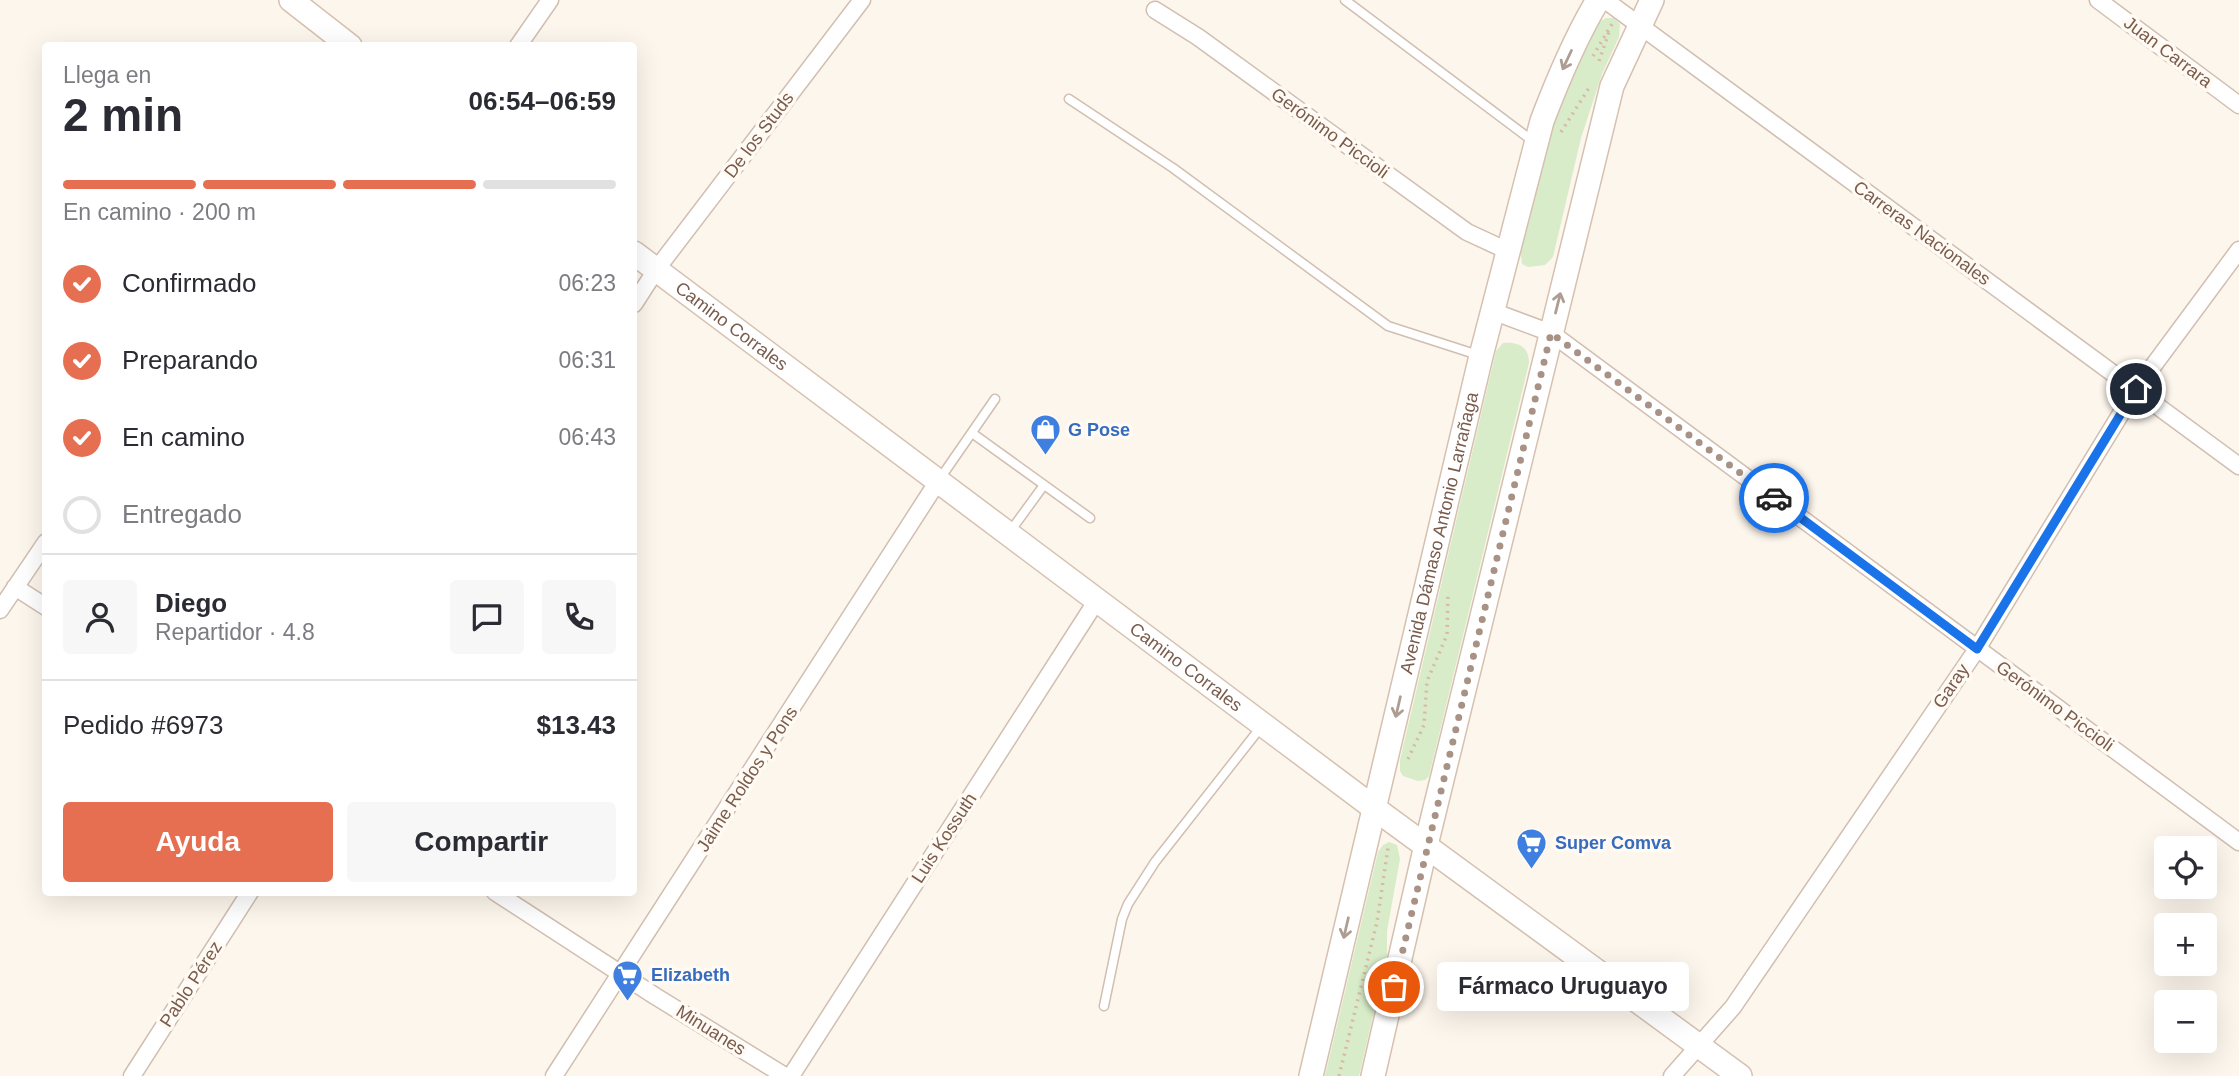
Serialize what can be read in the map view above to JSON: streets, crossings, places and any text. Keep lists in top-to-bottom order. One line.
{"streets":{"street":["Juan Carrara","Gerónimo Piccioli","De los Studs","Carreras Nacionales","Camino Corrales","Avenida Dámaso Antonio Larrañaga","Garay","Jaime Roldos y Pons","Luis Kossuth","Pablo Pérez","Minuanes"]},"crossings":[["Gerónimo Piccioli","Avenida Dámaso Antonio Larrañaga"],["Gerónimo Piccioli","Garay"],["De los Studs","Camino Corrales"],["Carreras Nacionales","Garay"],["Camino Corrales","Avenida Dámaso Antonio Larrañaga"],["Camino Corrales","Garay"],["Camino Corrales","Jaime Roldos y Pons"],["Camino Corrales","Luis Kossuth"],["Jaime Roldos y Pons","Minuanes"]],"places":{"shop":["G Pose"],"supermarket":["Super Comva","Elizabeth"],"other":["Fármaco Uruguayo"]},"page":{"heading":["2 min","Llega en","06:54–06:59"],"panel":["Diego","Repartidor · 4.8","Pedido #6973","$13.43"],"bar":"En camino · 200 m","list":[["Confirmado","06:23"],["Preparando","06:31"],["En camino","06:43"],"Entregado"],"buttons":["Ayuda","Compartir"],"map_buttons":["+","−"],"bubble":"Fármaco Uruguayo"}}
